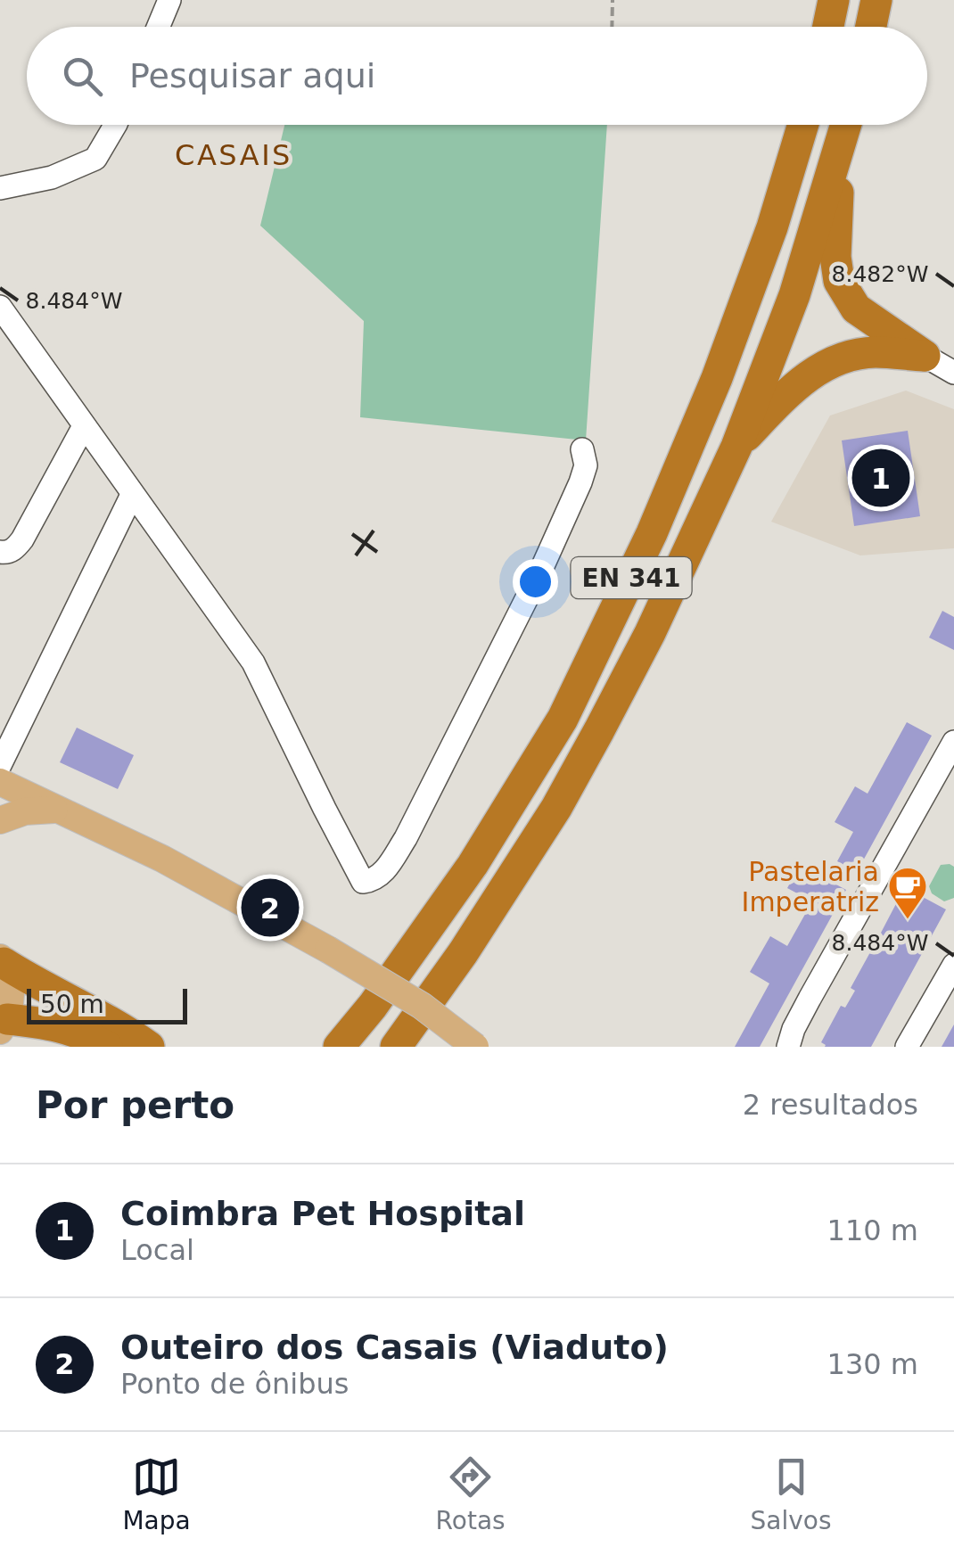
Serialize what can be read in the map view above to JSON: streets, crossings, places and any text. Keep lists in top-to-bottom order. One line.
{"streets":{"highway":["EN 341"]},"districts":["CASAIS"],"places":{"cafe":["Pastelaria Imperatriz"]},"scale_bar":"50 m","page":{"search":"Pesquisar aqui","pins":["1","2"],"scale":"50 m","heading":["Por perto","2 resultados"],"list":[{"mark":"1","name":"Coimbra Pet Hospital","note":"Local","value":"110 m"},{"mark":"2","name":"Outeiro dos Casais (Viaduto)","note":"Ponto de ônibus","value":"130 m"}],"nav":["Mapa","Rotas","Salvos"]},"coordinates":["8.482°W","8.484°W"]}
